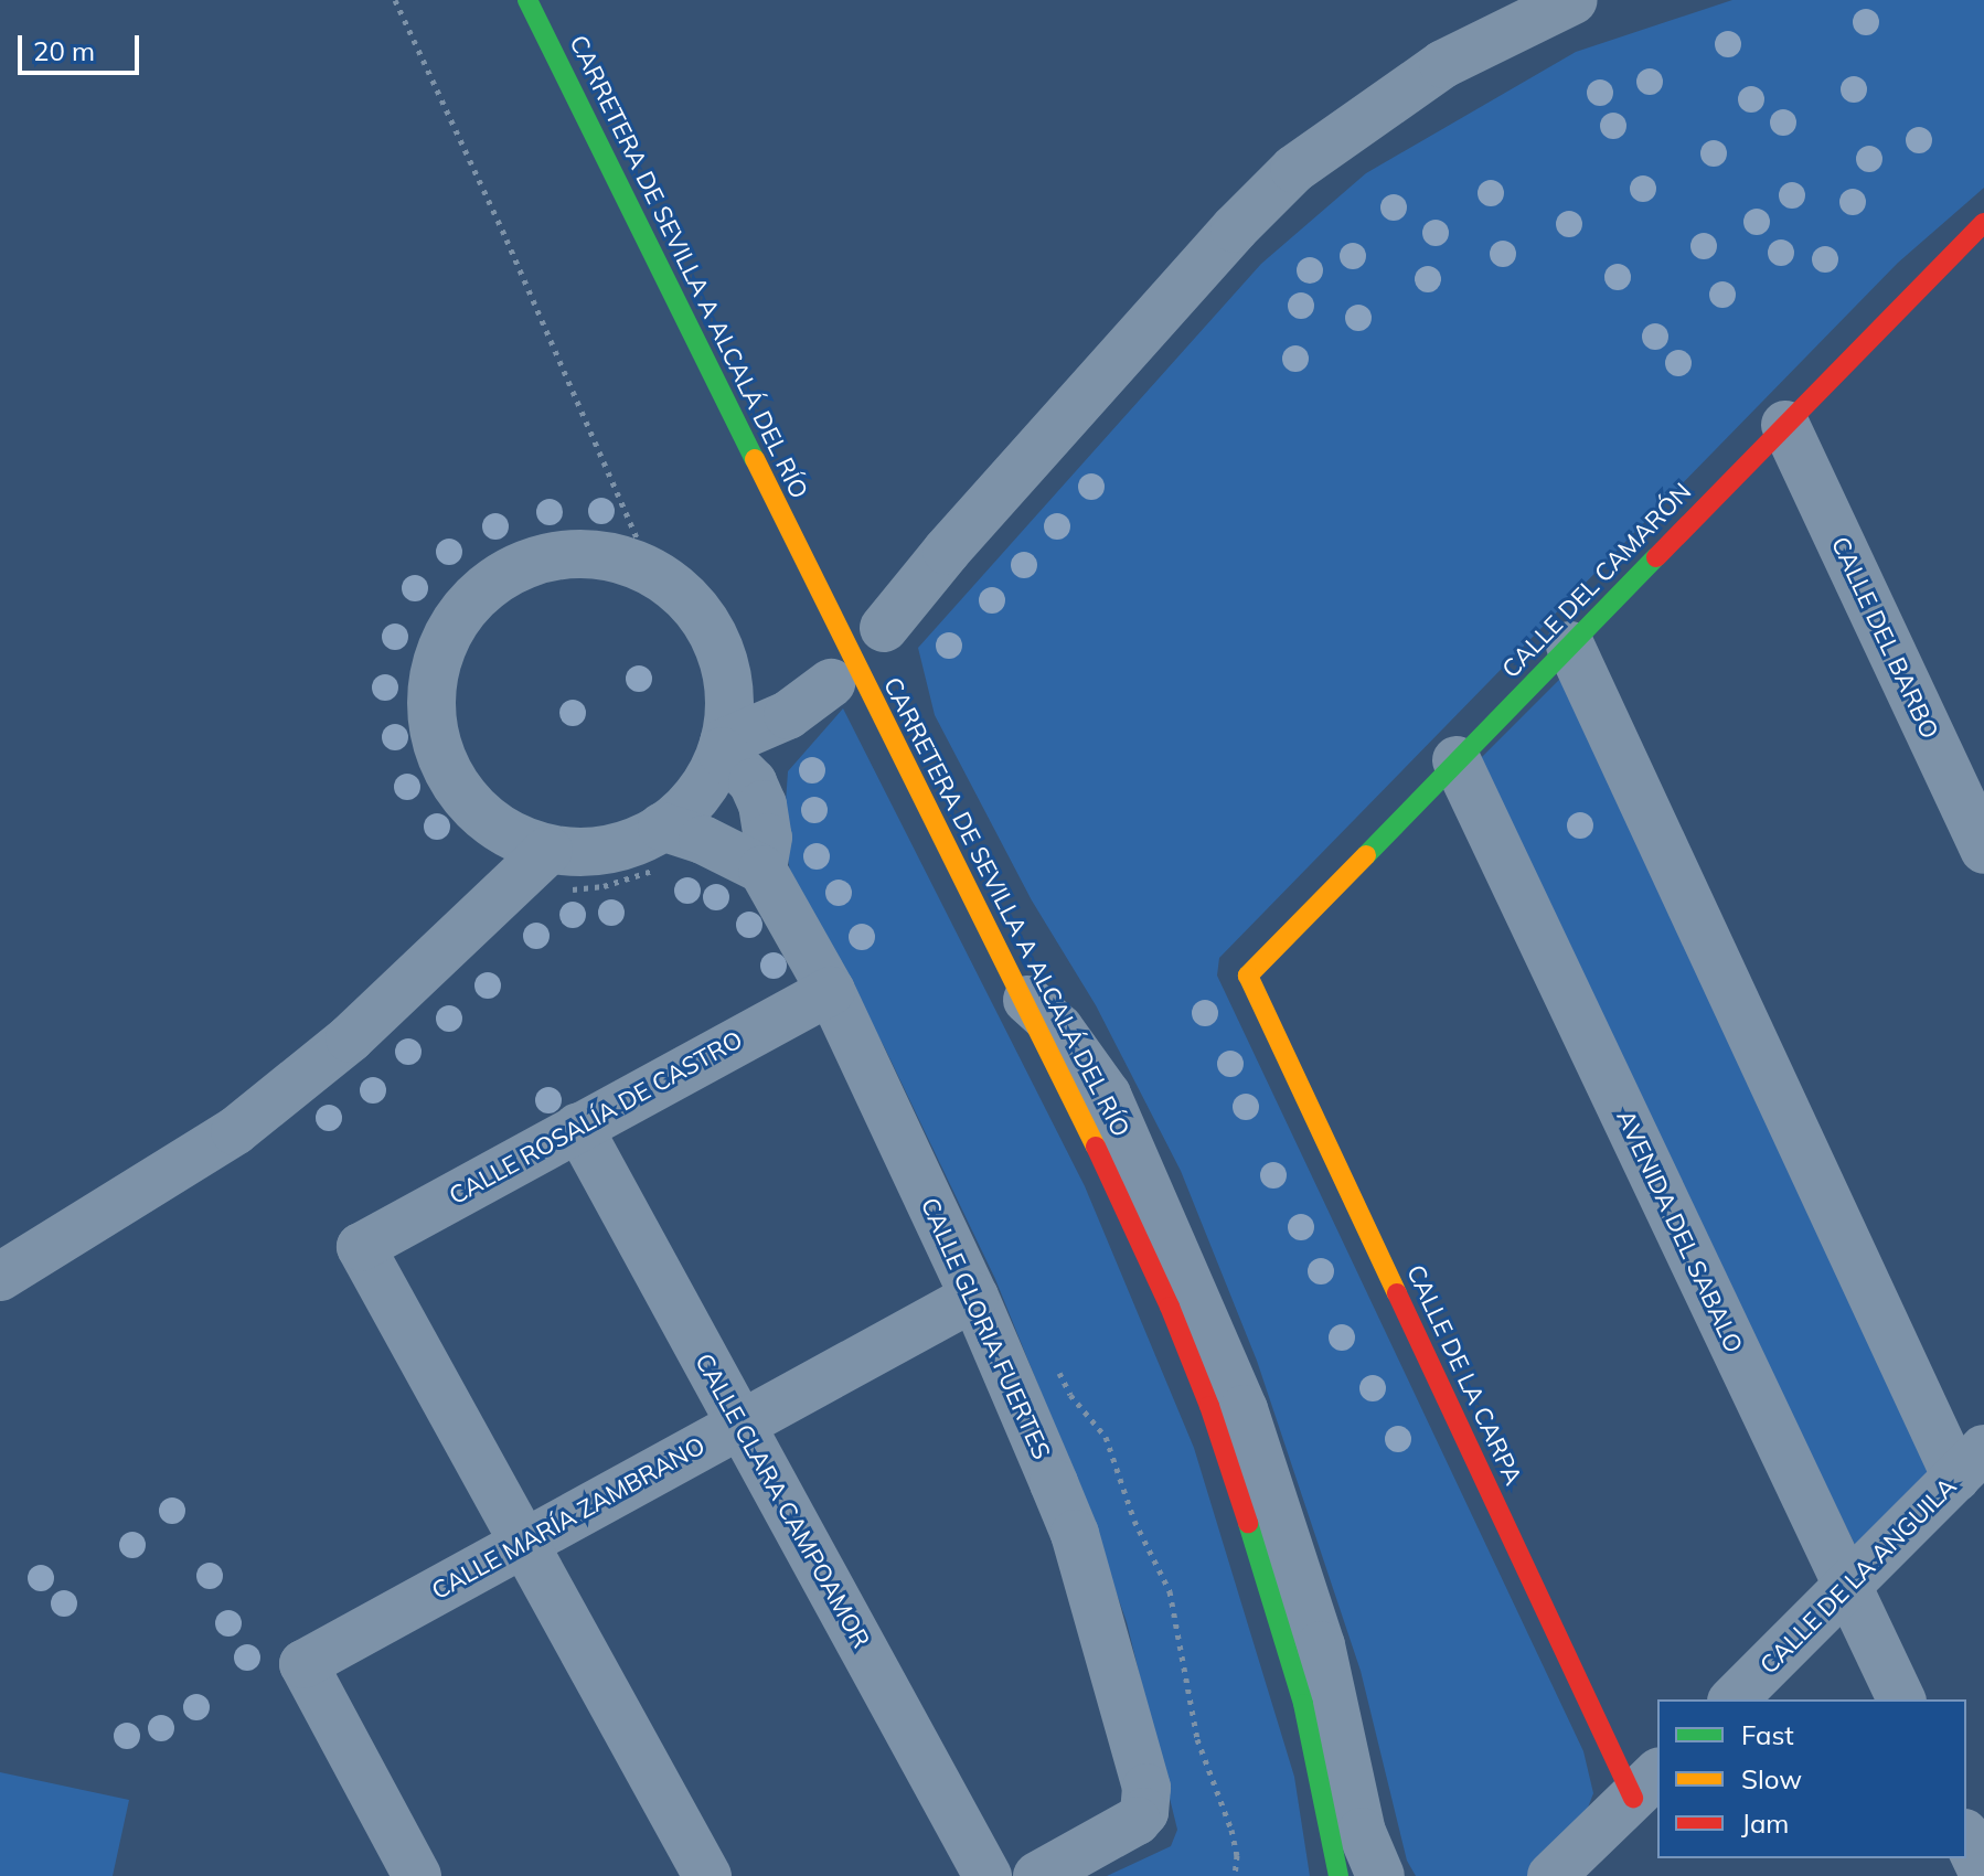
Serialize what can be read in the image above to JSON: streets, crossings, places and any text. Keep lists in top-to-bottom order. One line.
{"streets":{"main road":["CARRETERA DE SEVILLA A ALCALÁ DEL RÍO","CALLE DEL CAMARÓN","CALLE DE LA CARPA"],"street":["CALLE DEL BARBO","CALLE ROSALÍA DE CASTRO","AVENIDA DEL SABALO","CALLE GLORIA FUERTES","CALLE CLARA CAMPOAMOR","CALLE MARÍA ZAMBRANO","CALLE DE LA ANGUILA"]},"crossings":[["CALLE DEL CAMARÓN","CALLE DEL BARBO"],["CALLE DEL CAMARÓN","AVENIDA DEL SABALO"],["CALLE DEL CAMARÓN","CALLE DE LA CARPA"],["CALLE ROSALÍA DE CASTRO","CALLE GLORIA FUERTES"],["CALLE ROSALÍA DE CASTRO","CALLE CLARA CAMPOAMOR"],["CALLE ROSALÍA DE CASTRO","CALLE MARÍA ZAMBRANO"],["AVENIDA DEL SABALO","CALLE DE LA ANGUILA"],["CALLE GLORIA FUERTES","CALLE MARÍA ZAMBRANO"],["CALLE CLARA CAMPOAMOR","CALLE MARÍA ZAMBRANO"]],"legend":["Fast","Slow","Jam"],"scale_bar":"20 m"}
